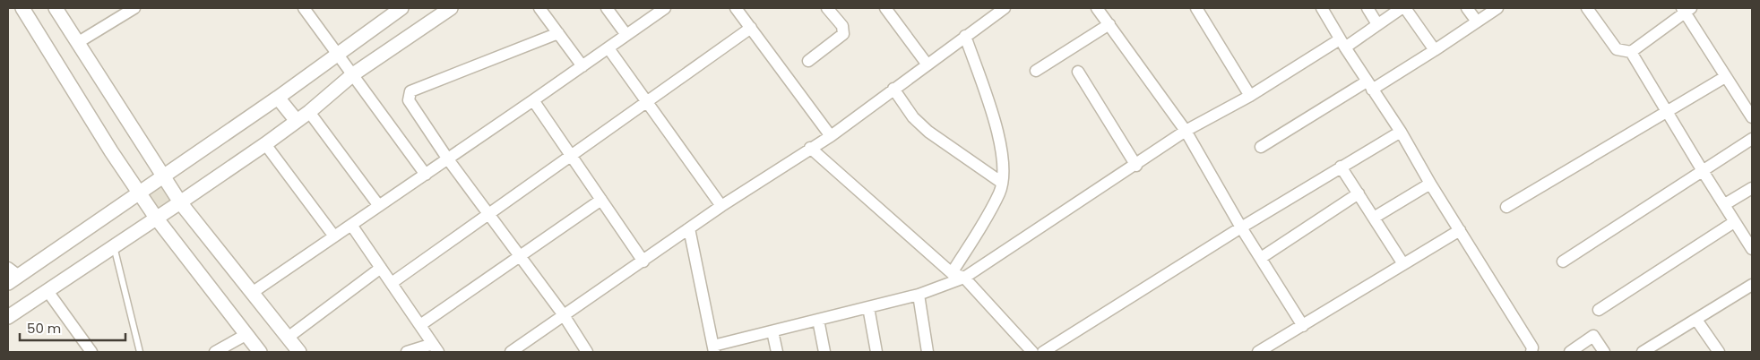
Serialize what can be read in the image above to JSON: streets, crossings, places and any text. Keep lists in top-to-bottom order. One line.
{"scale_bar":"50 m"}
